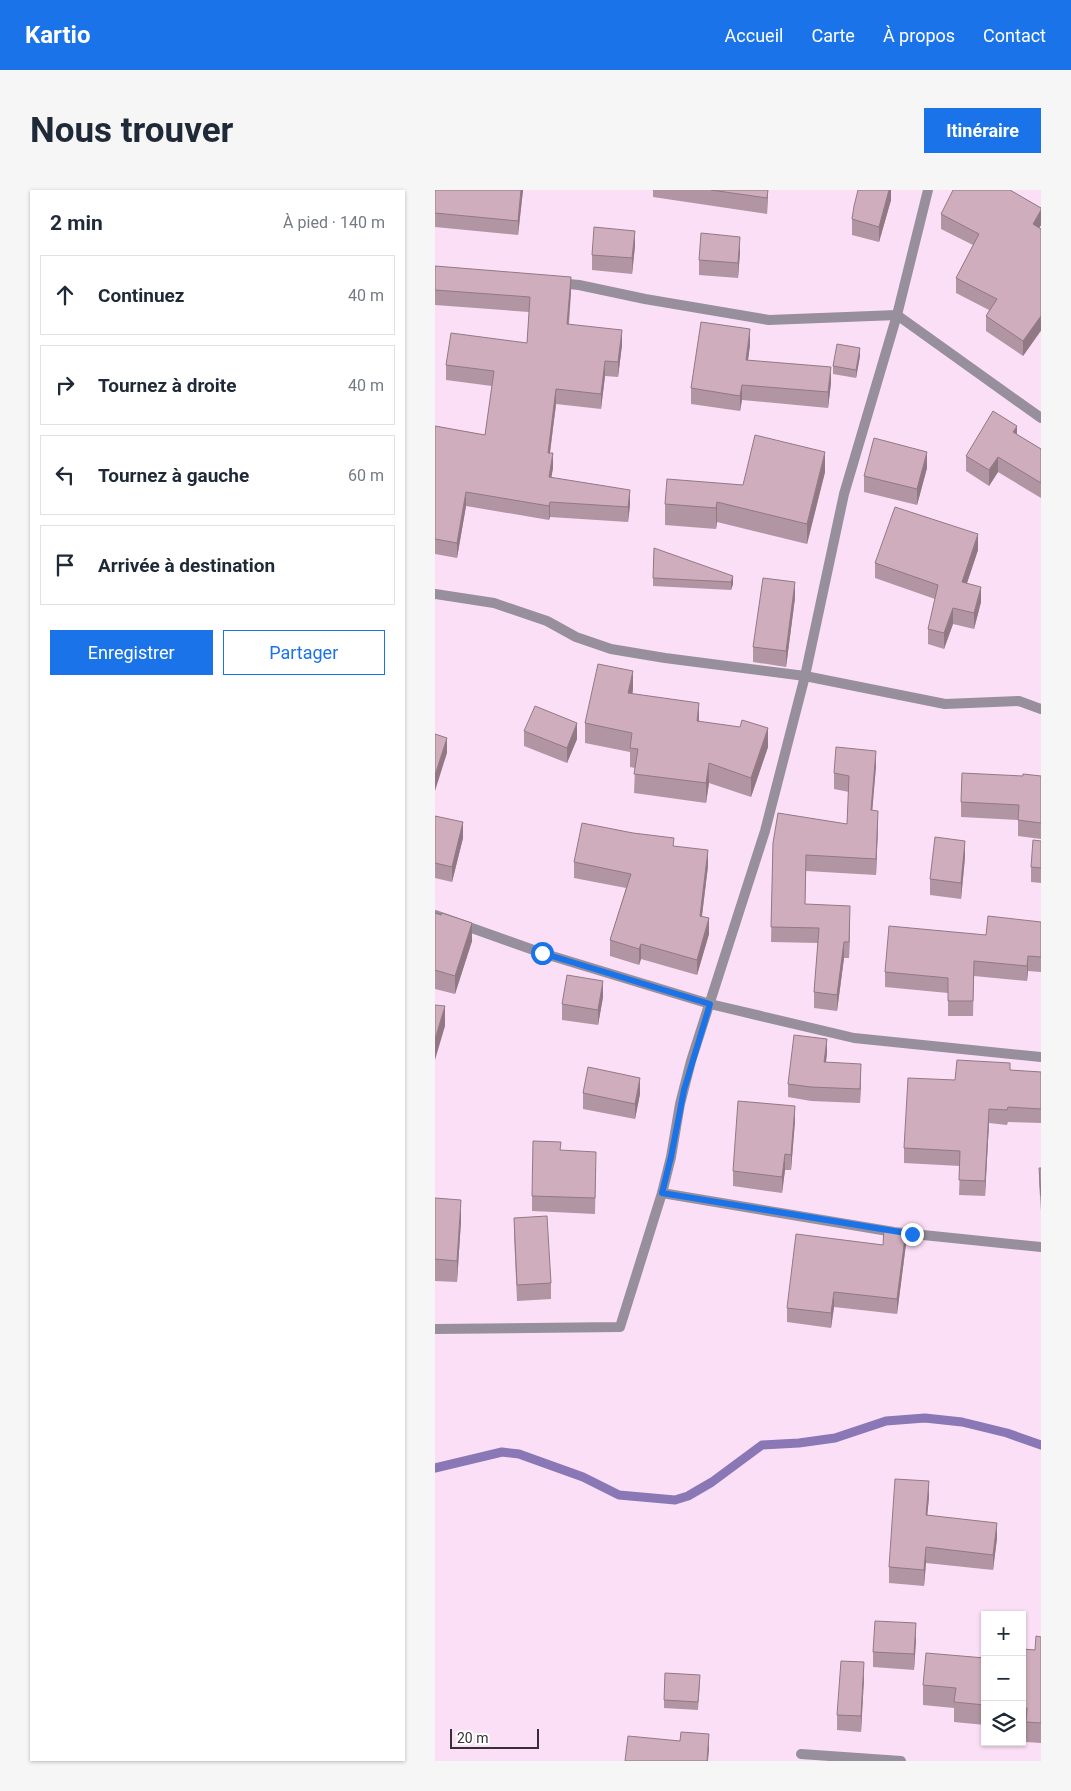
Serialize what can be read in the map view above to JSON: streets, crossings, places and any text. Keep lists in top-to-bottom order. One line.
{"scale_bar":"20 m","page":{"header":"Kartio","nav":["Accueil","Carte","À propos","Contact"],"buttons":["Itinéraire",["Enregistrer","Partager"]],"title":"Nous trouver","heading":["2 min","À pied · 140 m"],"list":[["Continuez","40 m"],["Tournez à droite","40 m"],["Tournez à gauche","60 m"],"Arrivée à destination"],"map_buttons":["+","−"],"scale":"20 m"}}
